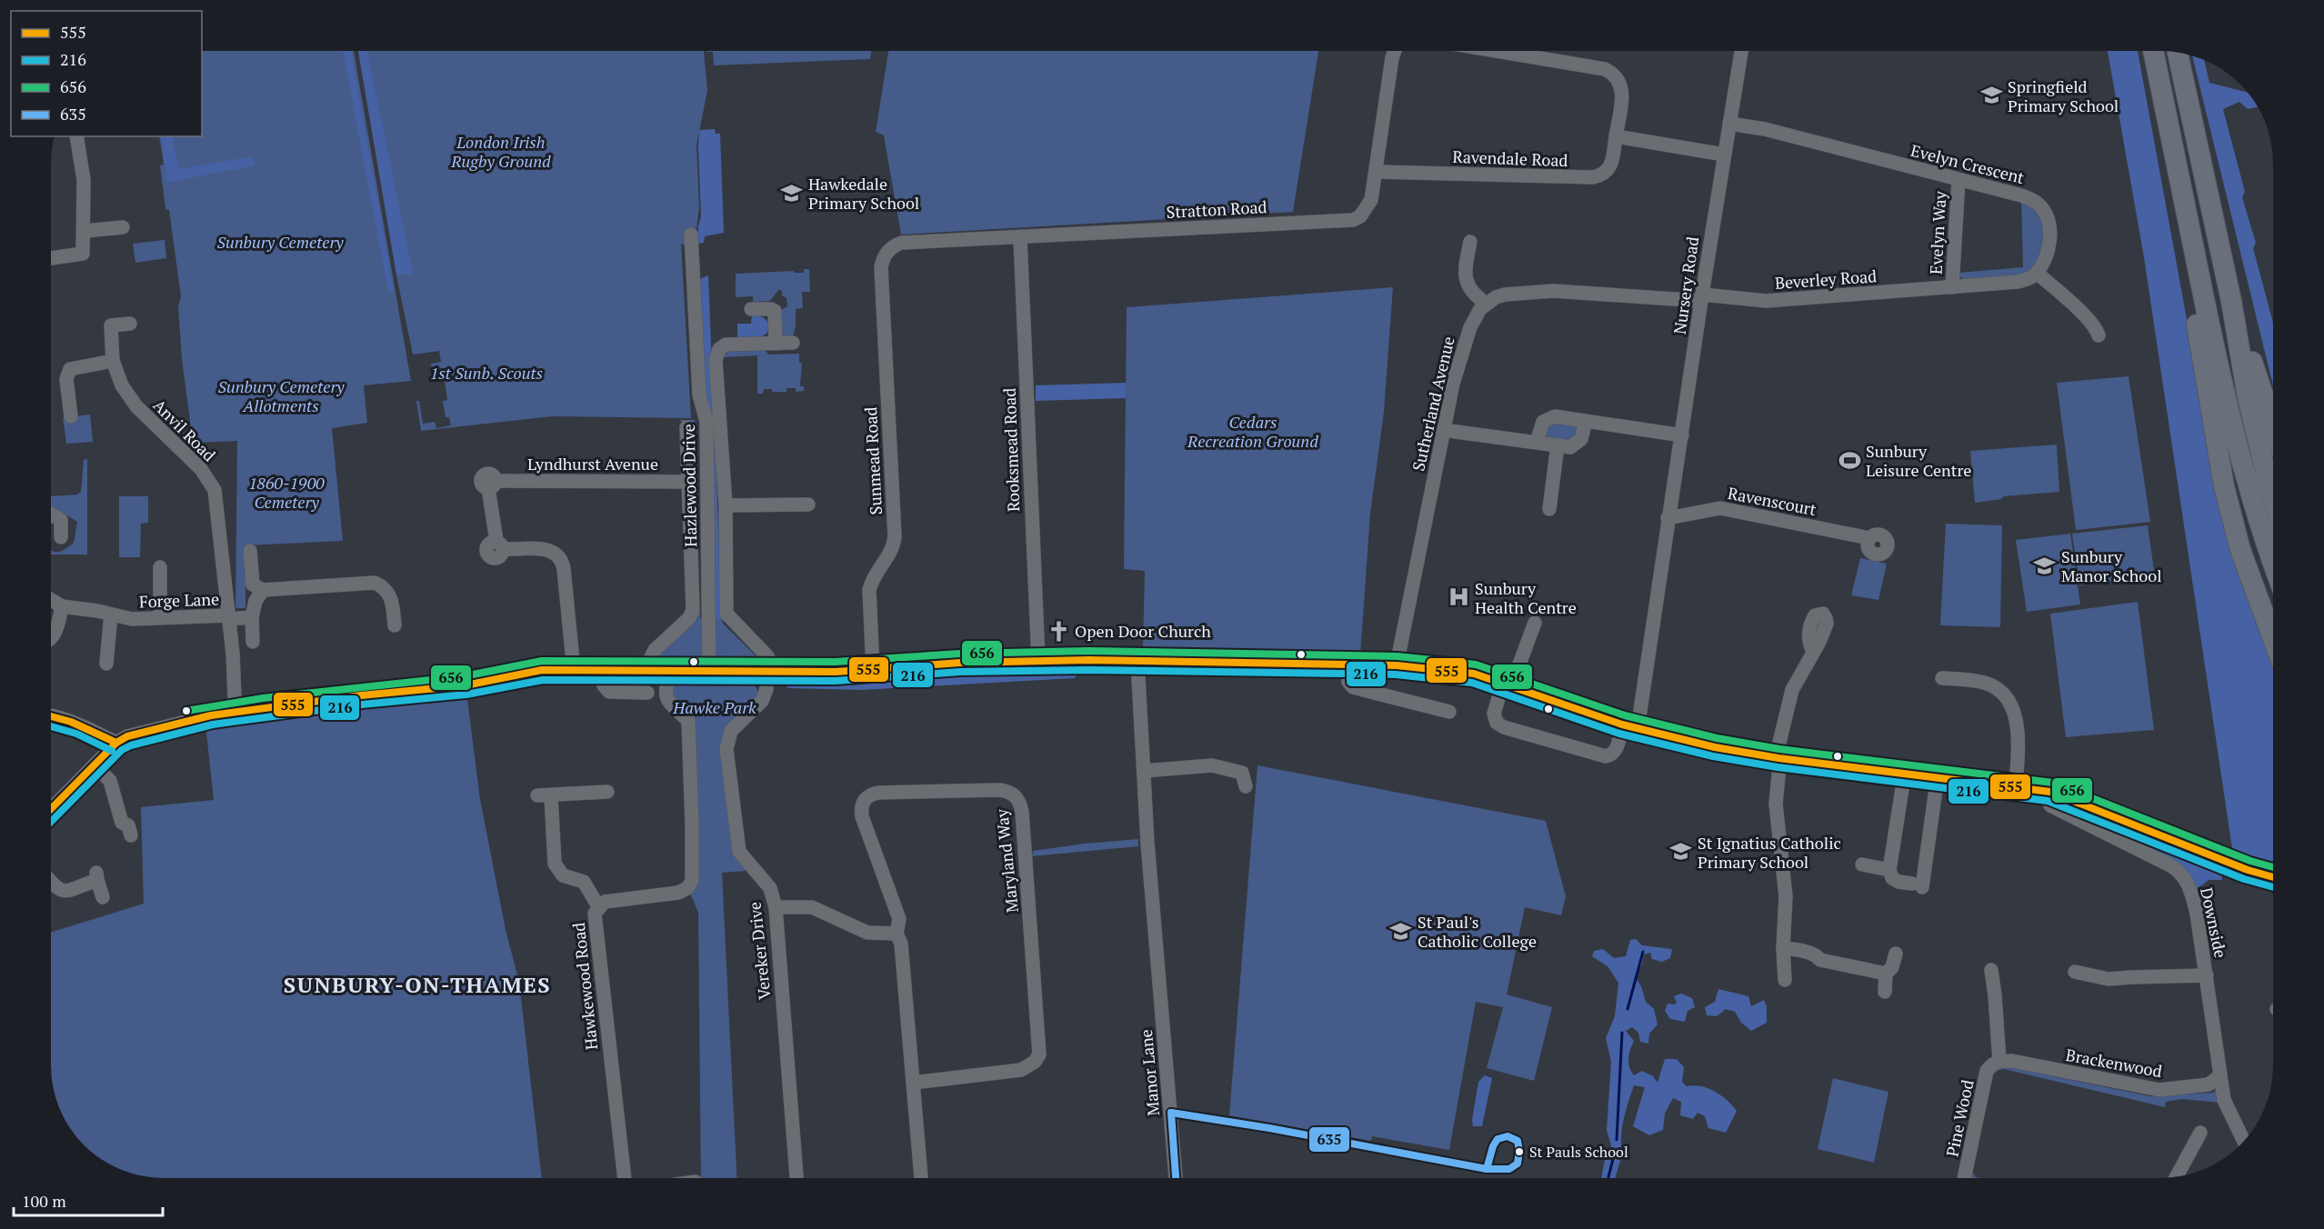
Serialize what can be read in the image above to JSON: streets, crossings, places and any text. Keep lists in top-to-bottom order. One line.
{"streets":{"street":["Ravendale Road","Evelyn Crescent","Stratton Road","Evelyn Way","Beverley Road","Nursery Road","Sutherland Avenue","Anvil Road","Rooksmead Road","Sunmead Road","Lyndhurst Avenue","Hazlewood Drive","Ravenscourt","Forge Lane","Maryland Way","Downside","Vereker Drive","Hawkewood Road","Brackenwood","Manor Lane","Pine Wood"]},"crossings":[["Ravendale Road","Stratton Road"],["Evelyn Crescent","Evelyn Way"],["Evelyn Crescent","Nursery Road"],["Stratton Road","Rooksmead Road"],["Stratton Road","Sunmead Road"],["Evelyn Way","Beverley Road"],["Beverley Road","Nursery Road"],["Nursery Road","Ravenscourt"],["Anvil Road","Forge Lane"],["Downside","Brackenwood"],["Brackenwood","Pine Wood"]],"districts":["SUNBURY-ON-THAMES"],"parks":["London Irish Rugby Ground","Sunbury Cemetery","1st Sunb. Scouts","Sunbury Cemetery Allotments","Cedars Recreation Ground","1860-1900 Cemetery","Hawke Park"],"places":{"school or university":["Springfield Primary School","Hawkedale Primary School","Sunbury Manor School","St Ignatius Catholic Primary School","St Paul's Catholic College"],"sports":["Sunbury Leisure Centre"],"hospital":["Sunbury Health Centre"],"church":["Open Door Church"],"other":["St Pauls School"]},"lines":["transit line 656","transit line 555","transit line 216","transit line 635"],"legend":["555","216","656","635"],"scale_bar":"100 m"}
